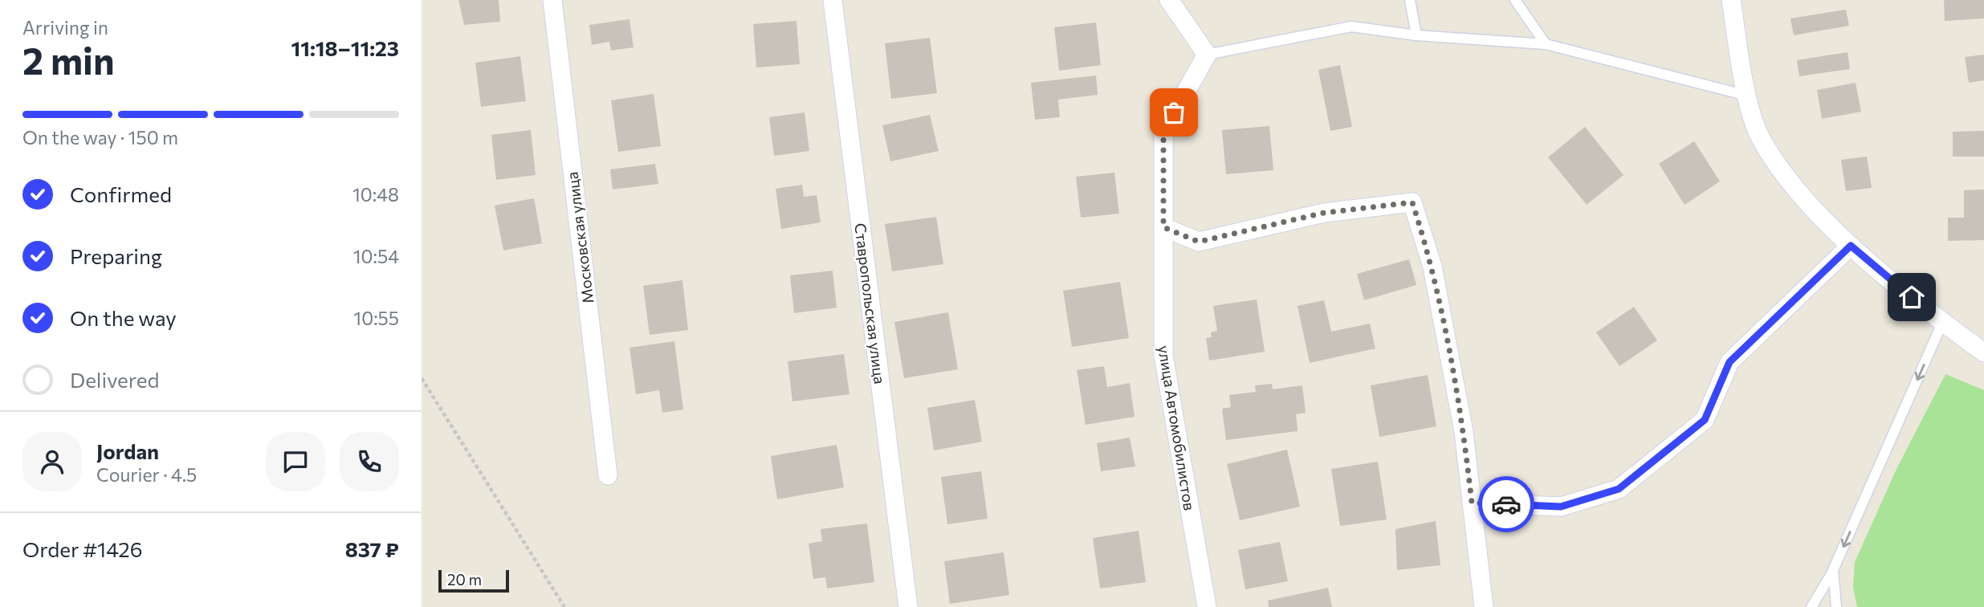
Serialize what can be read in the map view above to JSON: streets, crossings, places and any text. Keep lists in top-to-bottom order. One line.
{"streets":{"street":["Московская улица","Ставропольская улица","улица Автомобилистов"]},"scale_bar":"20 m","page":{"heading":["2 min","Arriving in","11:18–11:23"],"panel":["Jordan","Courier · 4.5","Order #1426","837 ₽"],"bar":"On the way · 150 m","list":[["Confirmed","10:48"],["Preparing","10:54"],["On the way","10:55"],"Delivered"],"scale":"20 m"}}
